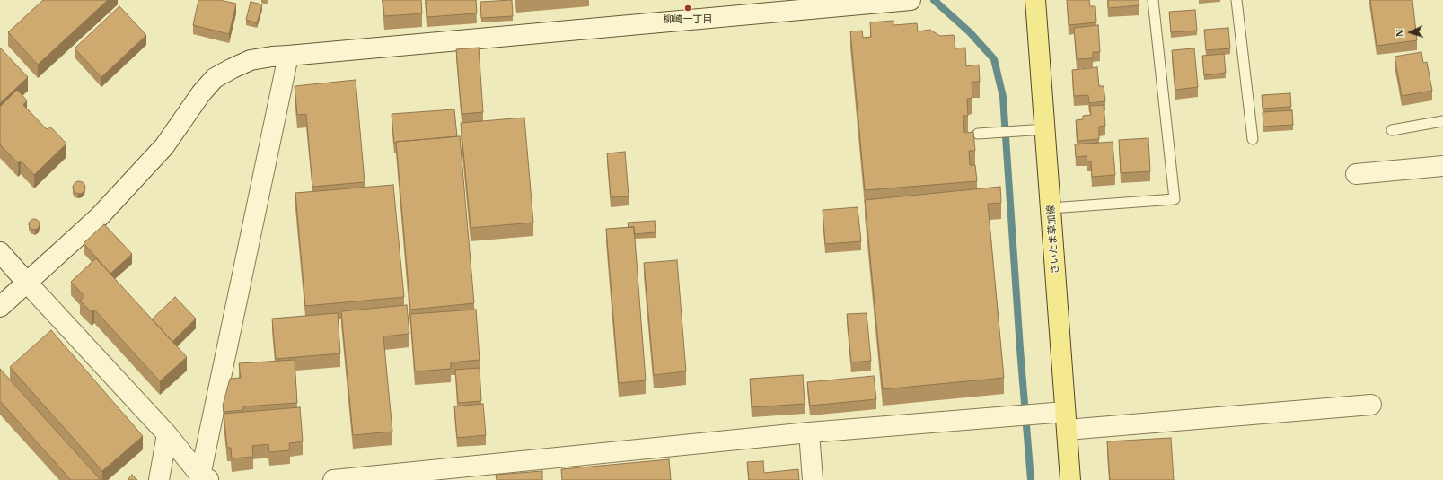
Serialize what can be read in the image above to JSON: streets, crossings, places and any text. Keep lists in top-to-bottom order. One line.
{"streets":{"main road":["さいたま草加線"]},"places":["柳崎一丁目"],"north":"left"}
